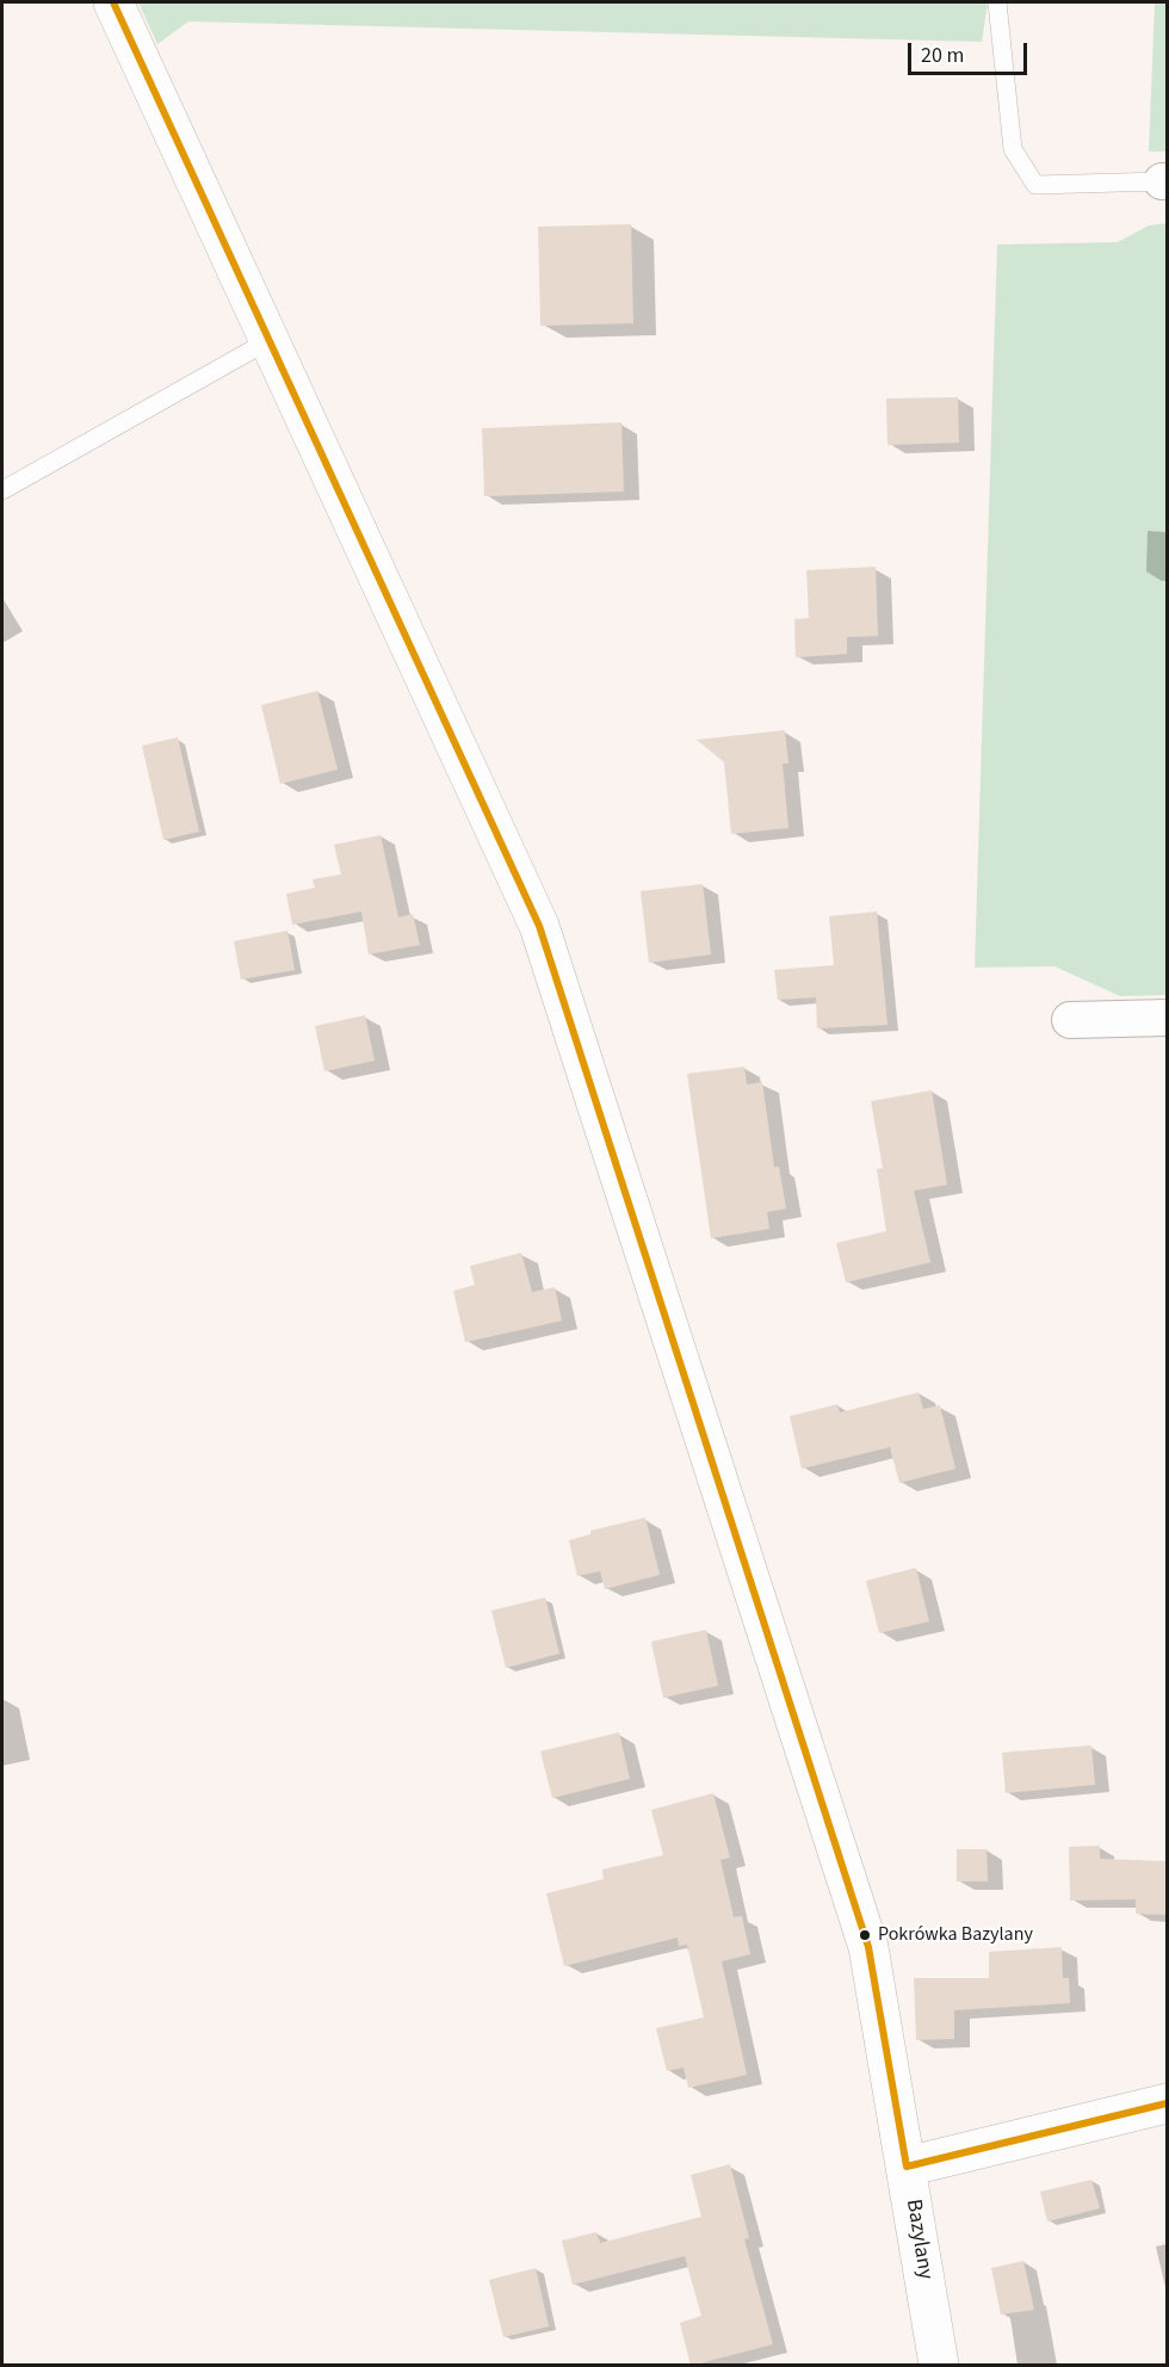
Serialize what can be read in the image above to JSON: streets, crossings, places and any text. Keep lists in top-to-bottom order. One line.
{"streets":{"street":["Bazylany"]},"places":["Pokrówka Bazylany"],"scale_bar":"20 m"}
